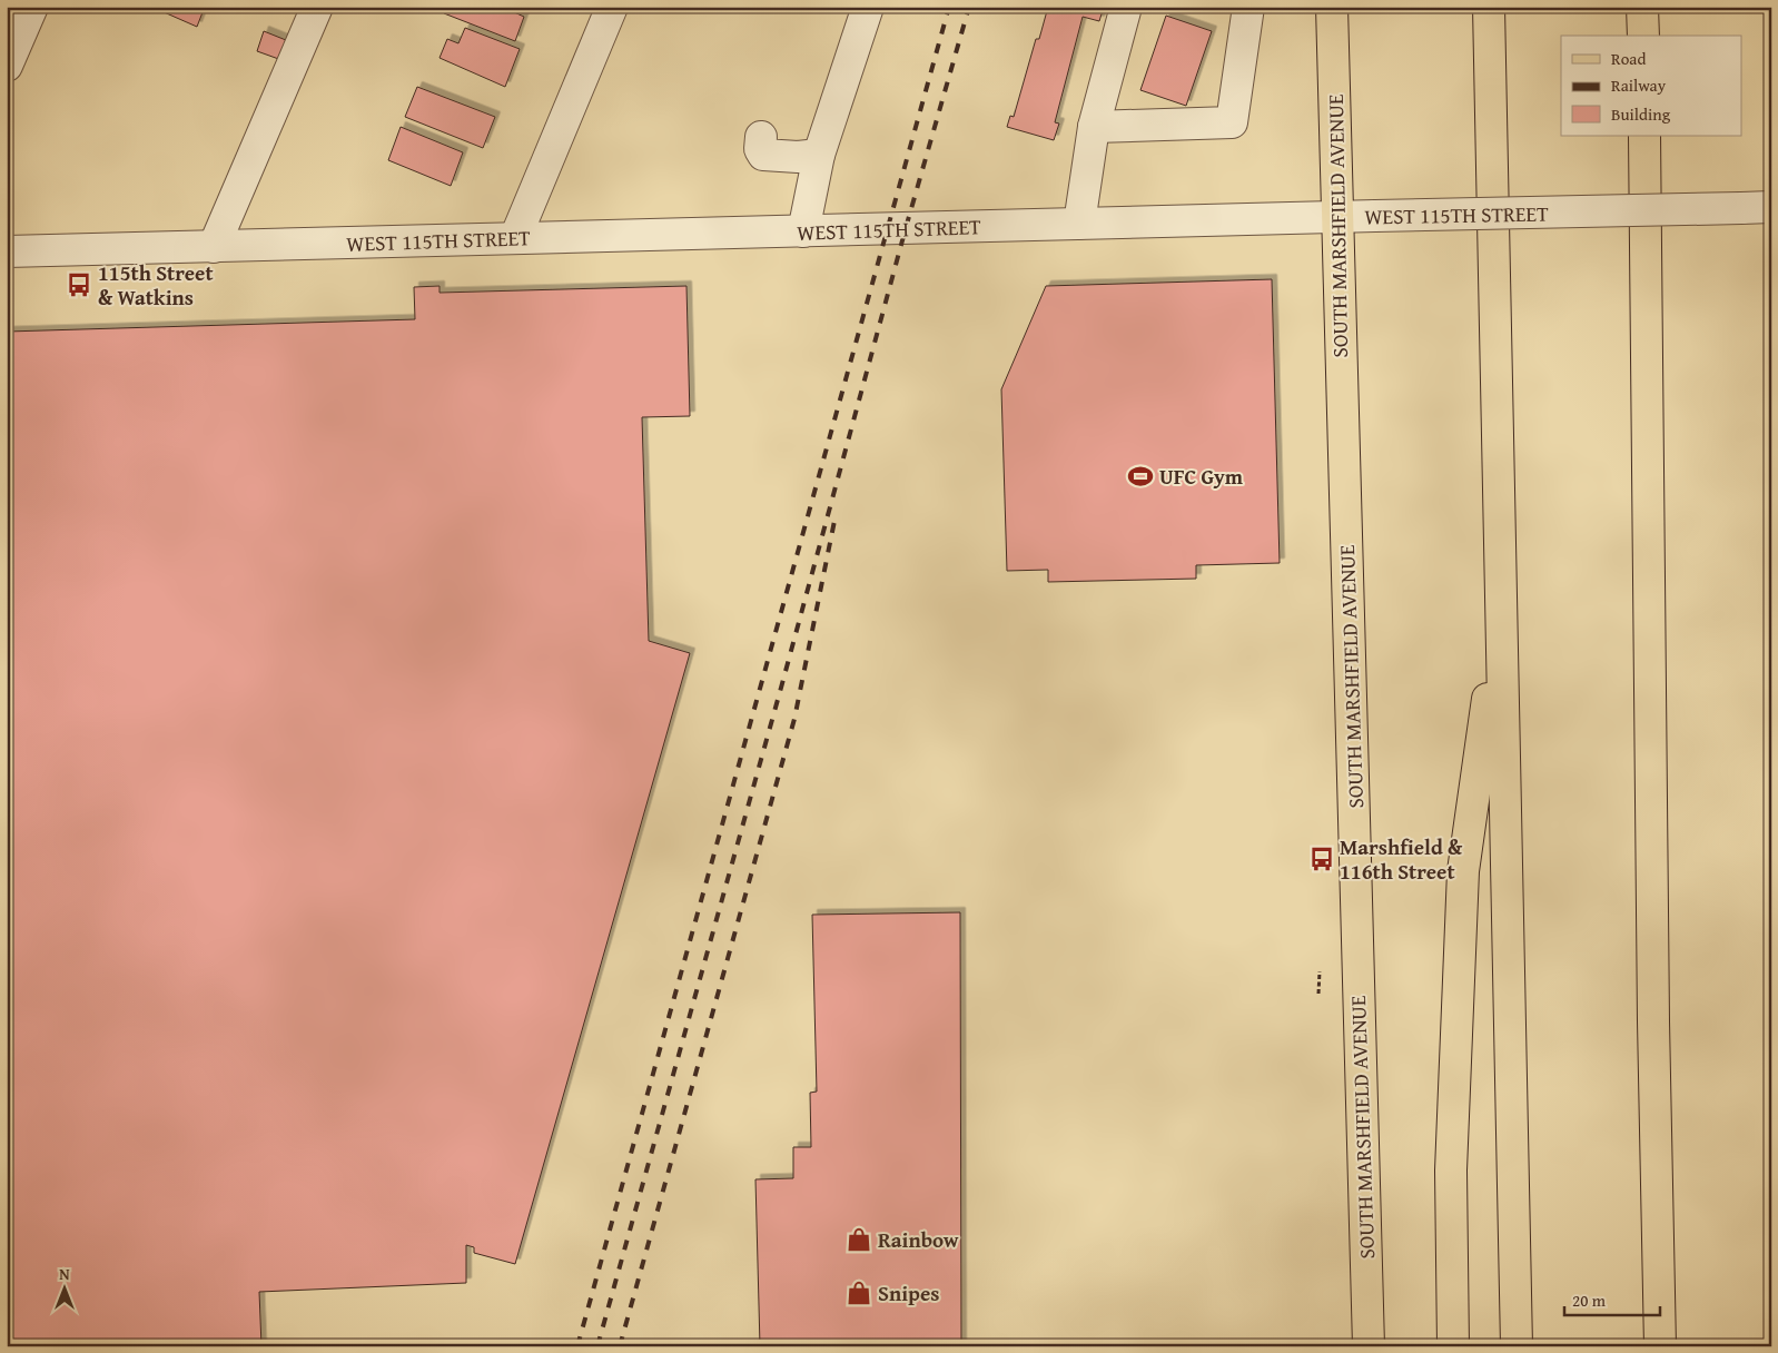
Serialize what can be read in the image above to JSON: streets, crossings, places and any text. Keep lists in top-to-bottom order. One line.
{"streets":{"main road":["SOUTH MARSHFIELD AVENUE"],"street":["WEST 115TH STREET"]},"crossings":[["WEST 115TH STREET","SOUTH MARSHFIELD AVENUE"]],"places":{"bus stop":["115th Street & Watkins","Marshfield & 116th Street"],"sports":["UFC Gym"],"shop":["Rainbow","Snipes"]},"legend":["Road","Railway","Building"],"scale_bar":"20 m","north":"top"}
